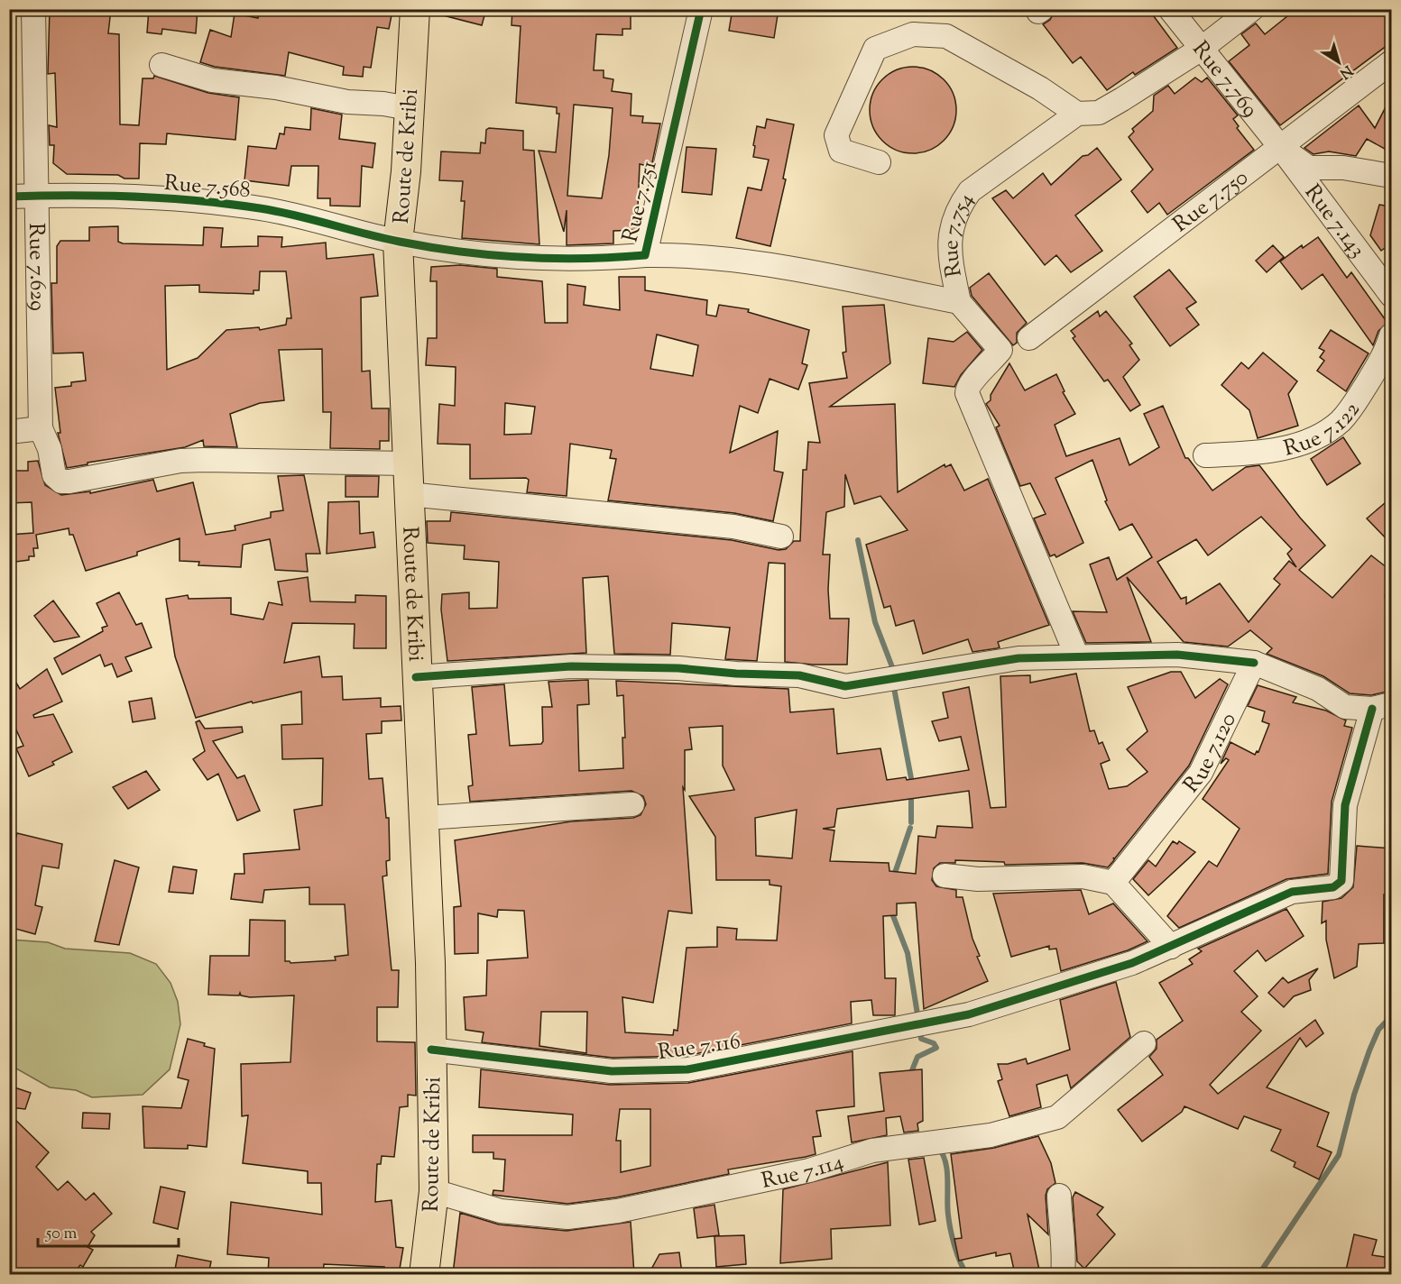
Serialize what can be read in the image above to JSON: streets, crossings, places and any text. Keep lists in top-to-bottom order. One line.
{"streets":{"main road":["Route de Kribi"],"street":["Rue 7.769","Rue 7.568","Rue 7.751","Rue 7.750","Rue 7.143","Rue 7.754","Rue 7.629","Rue 7.122","Rue 7.120","Rue 7.116","Rue 7.114"]},"crossings":[["Rue 7.769","Rue 7.750"],["Rue 7.769","Rue 7.143"],["Rue 7.769","Rue 7.754"],["Route de Kribi","Rue 7.568"],["Route de Kribi","Rue 7.751"],["Route de Kribi","Rue 7.629"],["Route de Kribi","Rue 7.116"],["Route de Kribi","Rue 7.114"],["Rue 7.568","Rue 7.751"],["Rue 7.568","Rue 7.629"],["Rue 7.751","Rue 7.754"],["Rue 7.750","Rue 7.143"]],"scale_bar":"50 m","north":"bottom right"}
